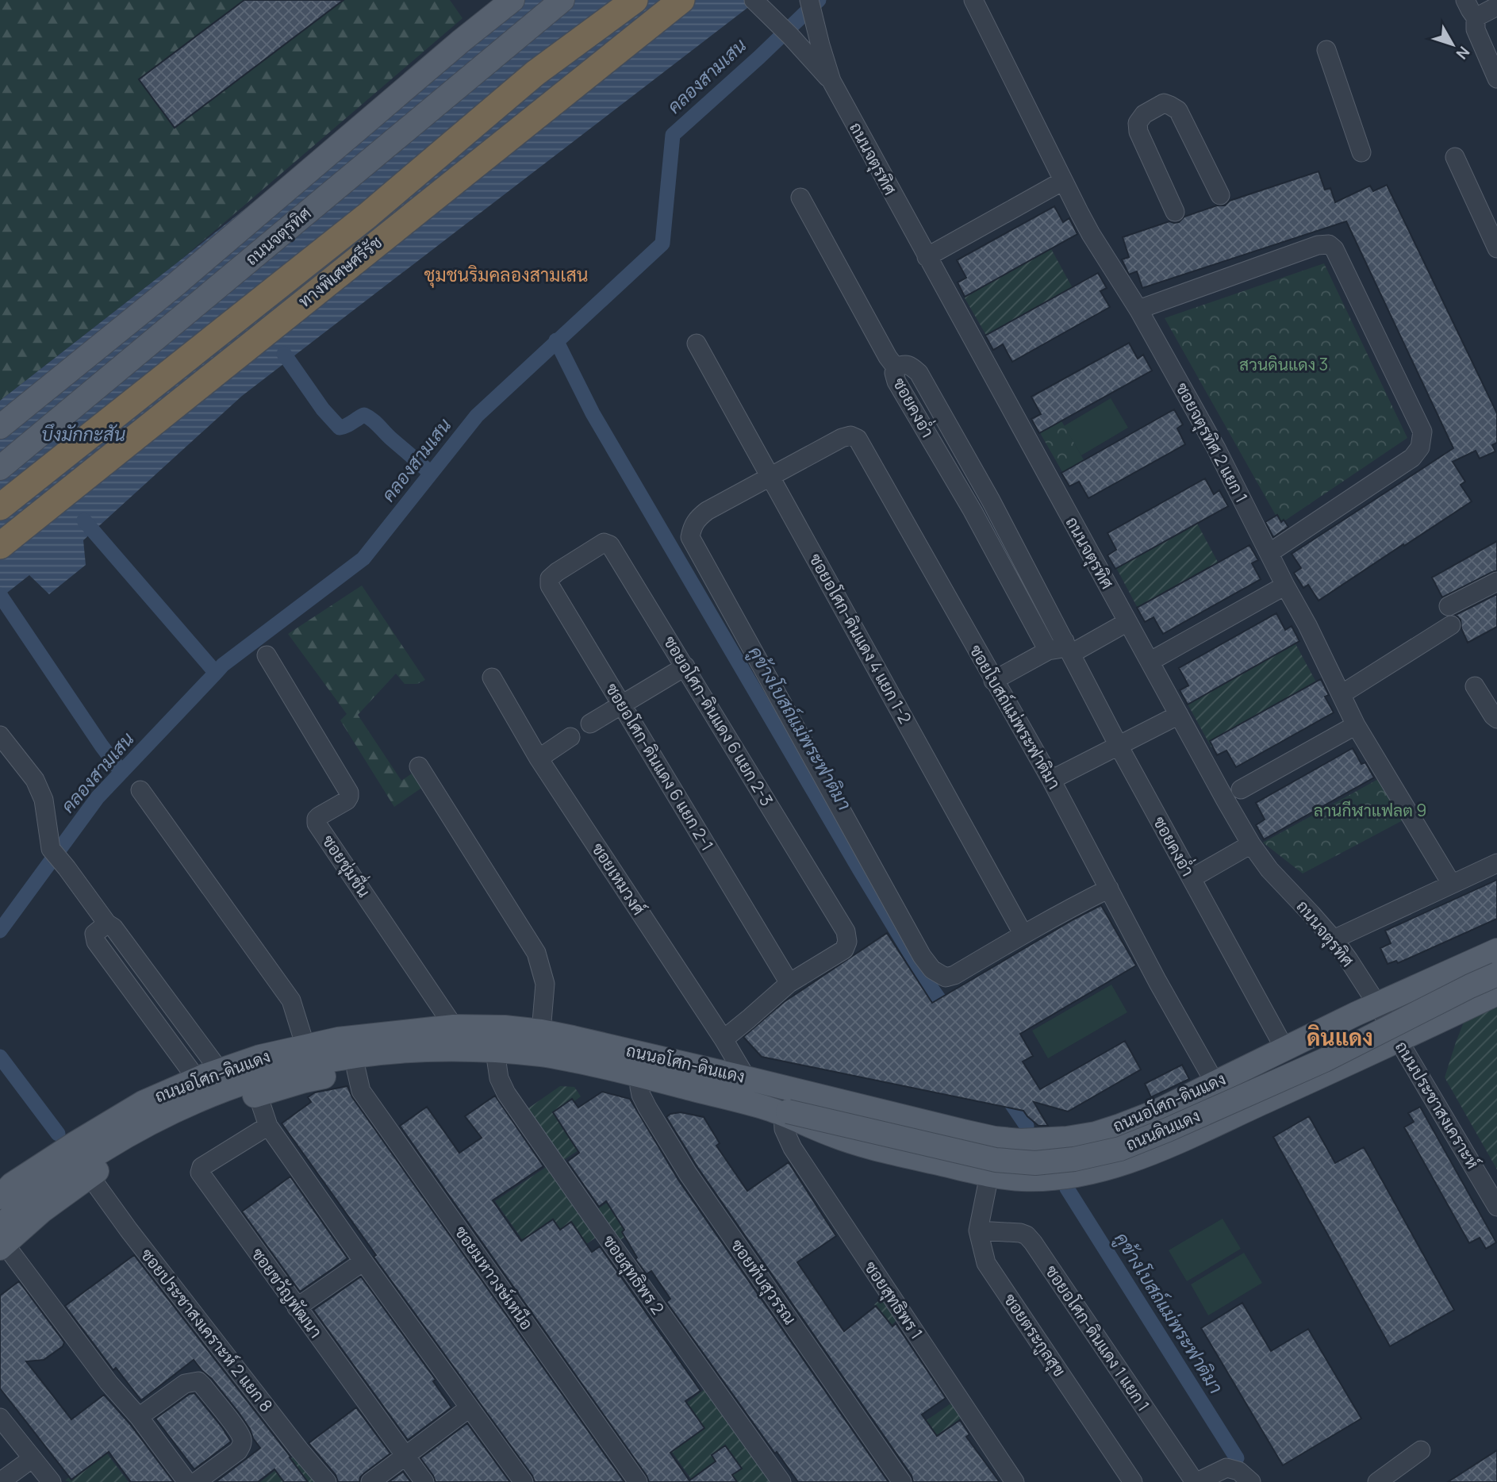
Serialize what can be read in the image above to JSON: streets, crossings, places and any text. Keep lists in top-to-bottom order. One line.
{"streets":{"highway":["ทางพิเศษศรีรัช"],"main road":["ถนนจตุรทิศ","ถนนอโศก-ดินแดง","ถนนดินแดง"],"street":["ซอยคงอ่ำ","ซอยจตุรทิศ 2 แยก 1","ซอยอโศก-ดินแดง 4 แยก 1-2","ซอยโบสถ์แม่พระฟาติมา","ซอยอโศก-ดินแดง 6 แยก 2-3","ซอยอโศก-ดินแดง 6 แยก 2-1","ซอยชุ่มชื่น","ซอยเหมวงศ์","ถนนประชาสงเคราะห์","ซอยสุทธิพร 2","ซอยมหาวงษ์เหนือ","ซอยทับสุวรรณ","ซอยขวัญพัฒนา","ซอยสุทธิพร 1","ซอยประชาสงเคราะห์ 2 แยก 8","ซอยตระกูลสุข","ซอยอโศก-ดินแดง 1 แยก 1"]},"crossings":[["ถนนจตุรทิศ","ถนนอโศก-ดินแดง"],["ถนนจตุรทิศ","ถนนประชาสงเคราะห์"],["ซอยคงอ่ำ","ถนนอโศก-ดินแดง"],["ซอยอโศก-ดินแดง 4 แยก 1-2","ซอยโบสถ์แม่พระฟาติมา"],["ซอยโบสถ์แม่พระฟาติมา","ถนนอโศก-ดินแดง"],["ซอยอโศก-ดินแดง 6 แยก 2-3","ซอยอโศก-ดินแดง 6 แยก 2-1"],["ซอยชุ่มชื่น","ถนนอโศก-ดินแดง"],["ซอยเหมวงศ์","ถนนอโศก-ดินแดง"],["ถนนอโศก-ดินแดง","ถนนประชาสงเคราะห์"],["ถนนอโศก-ดินแดง","ถนนดินแดง"],["ถนนอโศก-ดินแดง","ซอยสุทธิพร 2"],["ถนนอโศก-ดินแดง","ซอยมหาวงษ์เหนือ"],["ถนนอโศก-ดินแดง","ซอยทับสุวรรณ"],["ถนนอโศก-ดินแดง","ซอยสุทธิพร 1"],["ถนนอโศก-ดินแดง","ซอยประชาสงเคราะห์ 2 แยก 8"],["ถนนอโศก-ดินแดง","ซอยตระกูลสุข"],["ถนนดินแดง","ซอยสุทธิพร 1"],["ซอยตระกูลสุข","ซอยอโศก-ดินแดง 1 แยก 1"]],"districts":["ชุมชนริมคลองสามเสน","ดินแดง"],"water":["คลองสามเสน","บึงมักกะสัน","คูข้างโบสถ์แม่พระฟาติมา"],"parks":["สวนดินแดง 3","ลานกีฬาแฟลต 9"],"north":"bottom right"}
